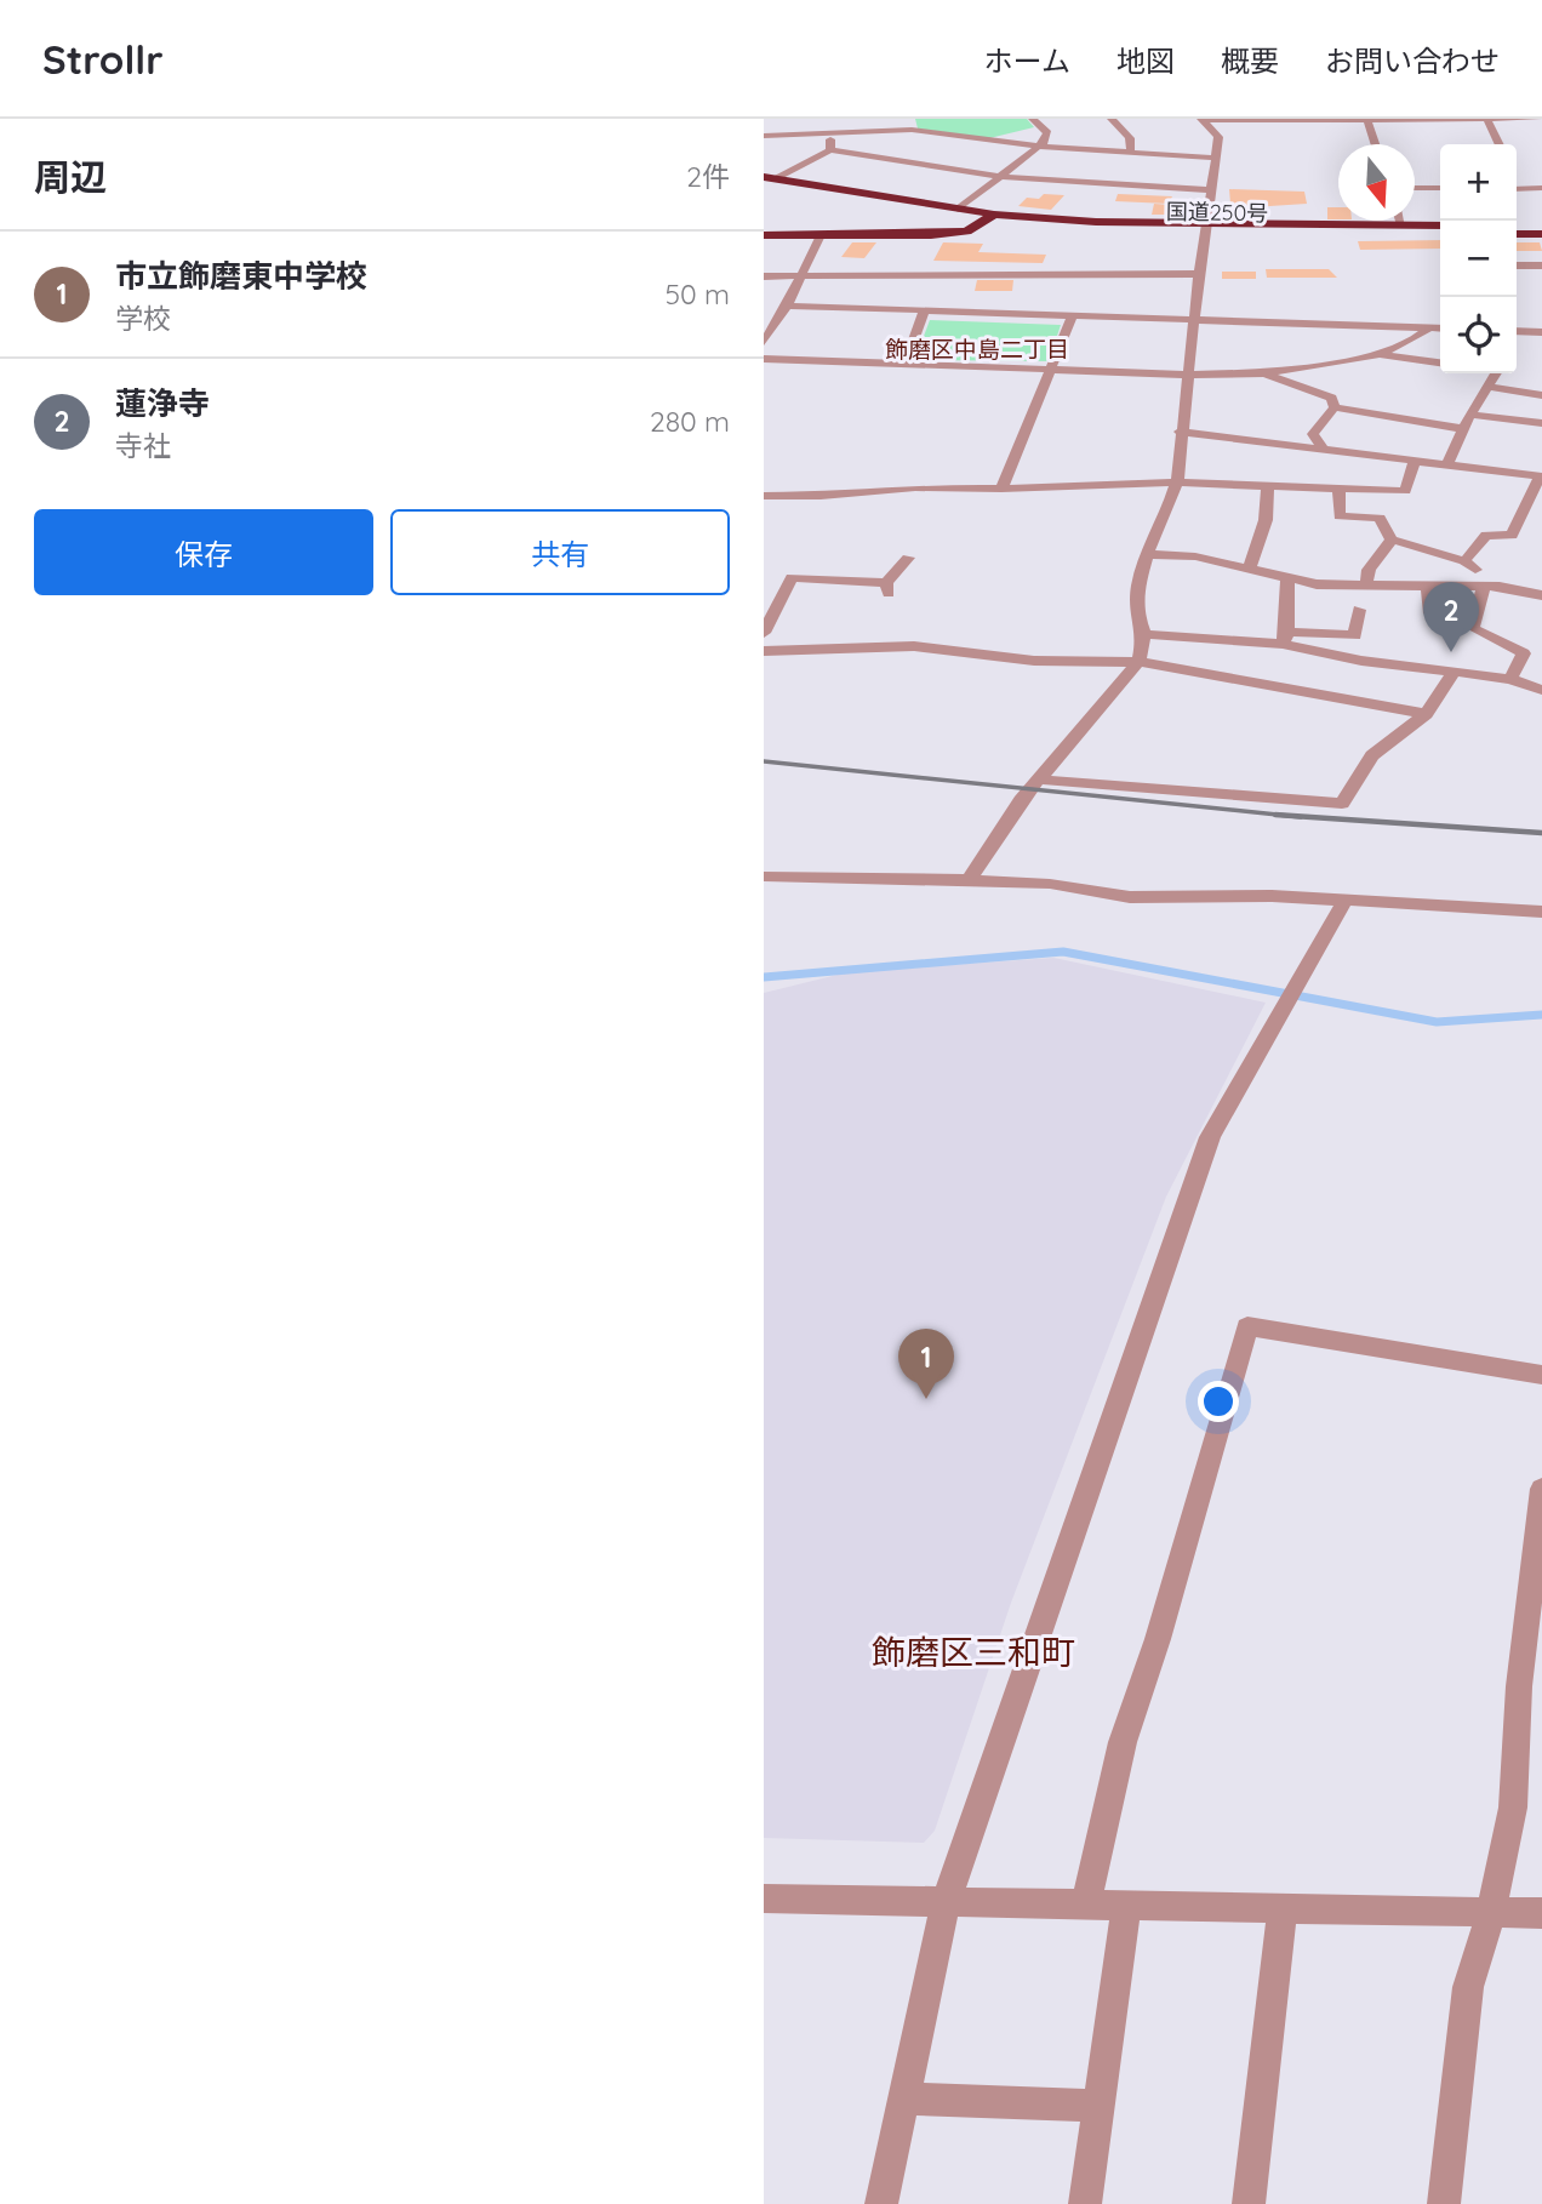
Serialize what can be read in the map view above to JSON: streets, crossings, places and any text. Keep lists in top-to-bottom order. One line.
{"streets":{"highway":["国道250号"]},"districts":["飾磨区中島二丁目","飾磨区三和町"],"north":"bottom","page":{"header":"Strollr","nav":["ホーム","地図","概要","お問い合わせ"],"heading":["周辺","2件"],"map_buttons":["+","−"],"list":[{"mark":"1","name":"市立飾磨東中学校","note":"学校","value":"50 m"},{"mark":"2","name":"蓮浄寺","note":"寺社","value":"280 m"}],"buttons":["保存","共有"],"pins":["2","1"]}}
